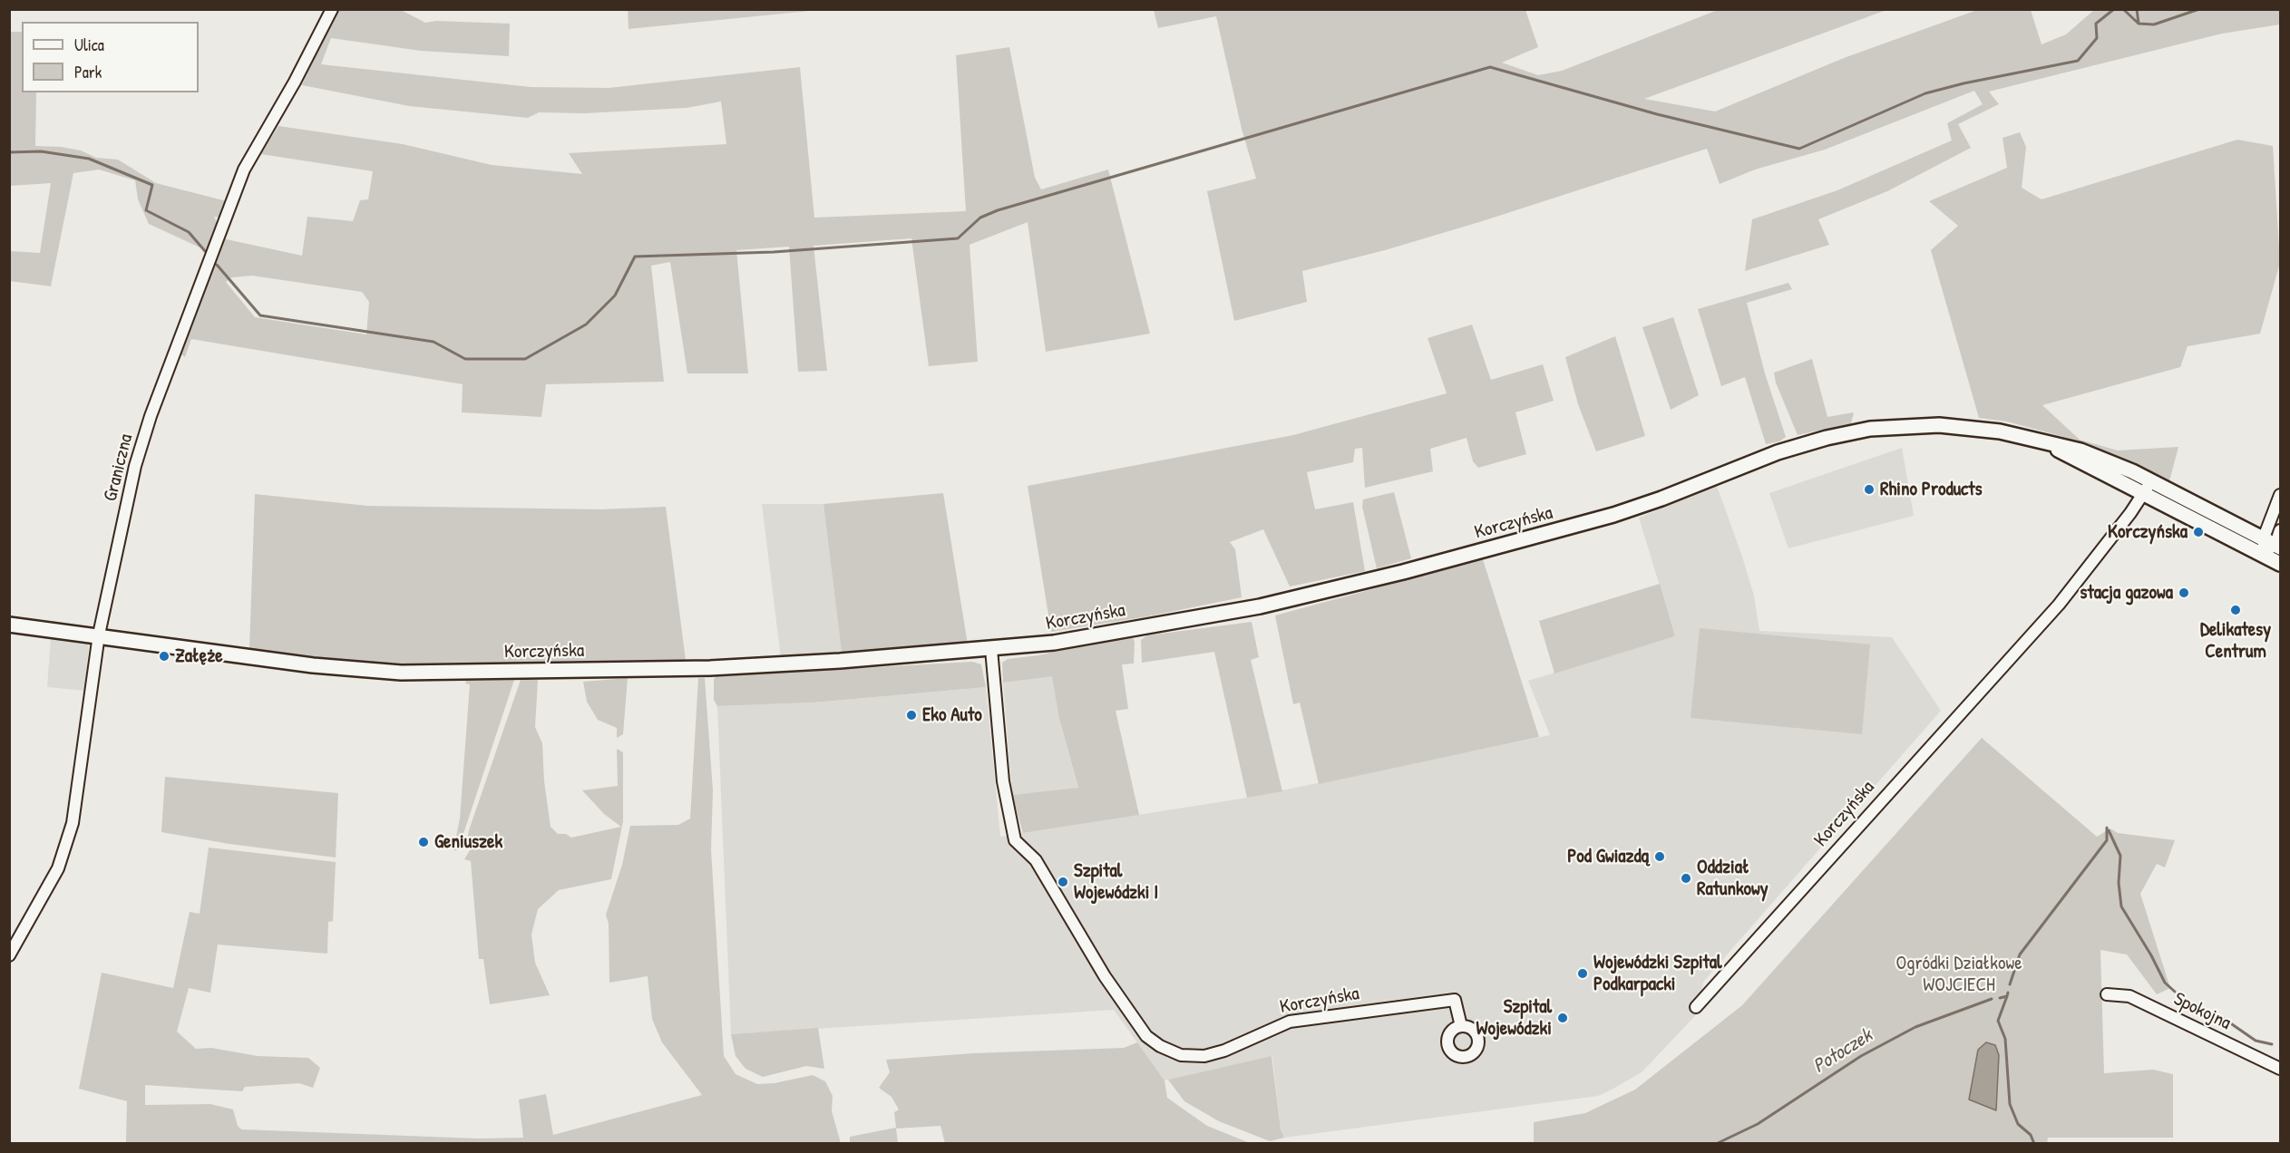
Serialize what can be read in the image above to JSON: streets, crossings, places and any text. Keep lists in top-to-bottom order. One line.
{"streets":{"main road":["Korczyńska"],"street":["Graniczna","Spokojna"]},"crossings":[["Graniczna","Korczyńska"]],"water":["Potoczek"],"parks":["Ogródki Działkowe WOJCIECH"],"places":["Rhino Products","Korczyńska","stacja gazowa","Delikatesy Centrum","Załęże","Eko Auto","Geniuszek","Pod Gwiazdą","Oddział Ratunkowy","Szpital Wojewódzki I","Wojewódzki Szpital Podkarpacki","Szpital Wojewódzki"],"legend":["Ulica","Park"]}
